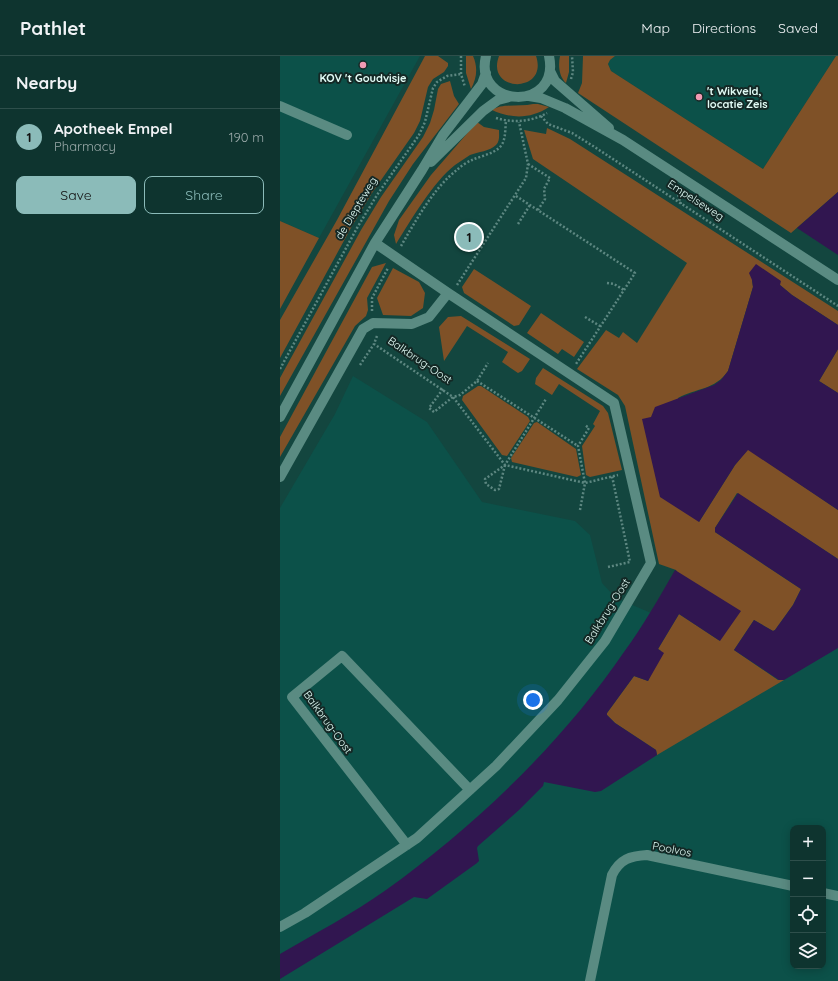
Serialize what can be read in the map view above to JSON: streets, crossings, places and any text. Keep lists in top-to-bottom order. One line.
{"streets":{"street":["Empelseweg","Balkbrug-Oost","Poolvos"],"path":["de Diepteweg"]},"places":["KOV 't Goudvisje","'t Wikveld, locatie Zeis"],"page":{"header":"Pathlet","nav":["Map","Directions","Saved"],"heading":"Nearby","list":[{"mark":"1","name":"Apotheek Empel","note":"Pharmacy","value":"190 m"}],"buttons":["Save","Share"],"pins":"1","map_buttons":["+","−"]}}
